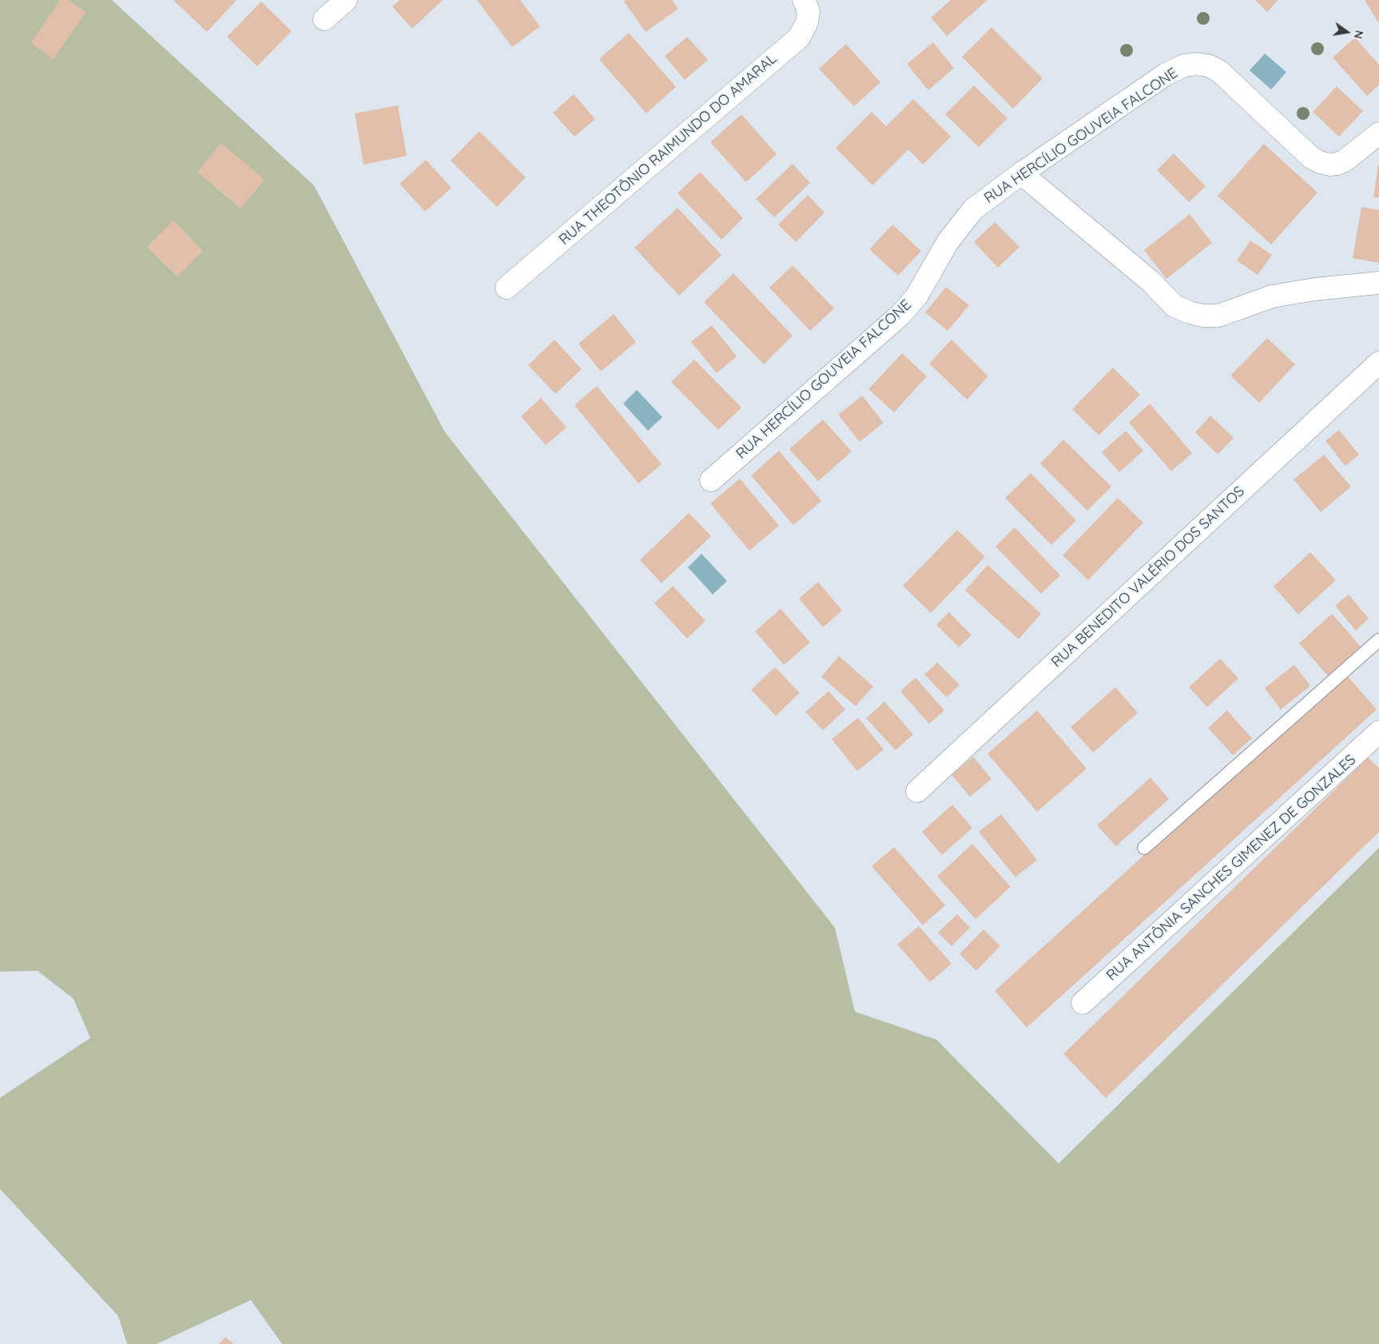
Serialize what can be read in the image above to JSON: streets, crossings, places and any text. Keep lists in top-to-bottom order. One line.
{"streets":{"street":["RUA HERCÍLIO GOUVEIA FALCONE","RUA THEOTÔNIO RAIMUNDO DO AMARAL","RUA BENEDITO VALÉRIO DOS SANTOS","RUA ANTÔNIA SANCHES GIMENEZ DE GONZALES"]},"north":"right"}
